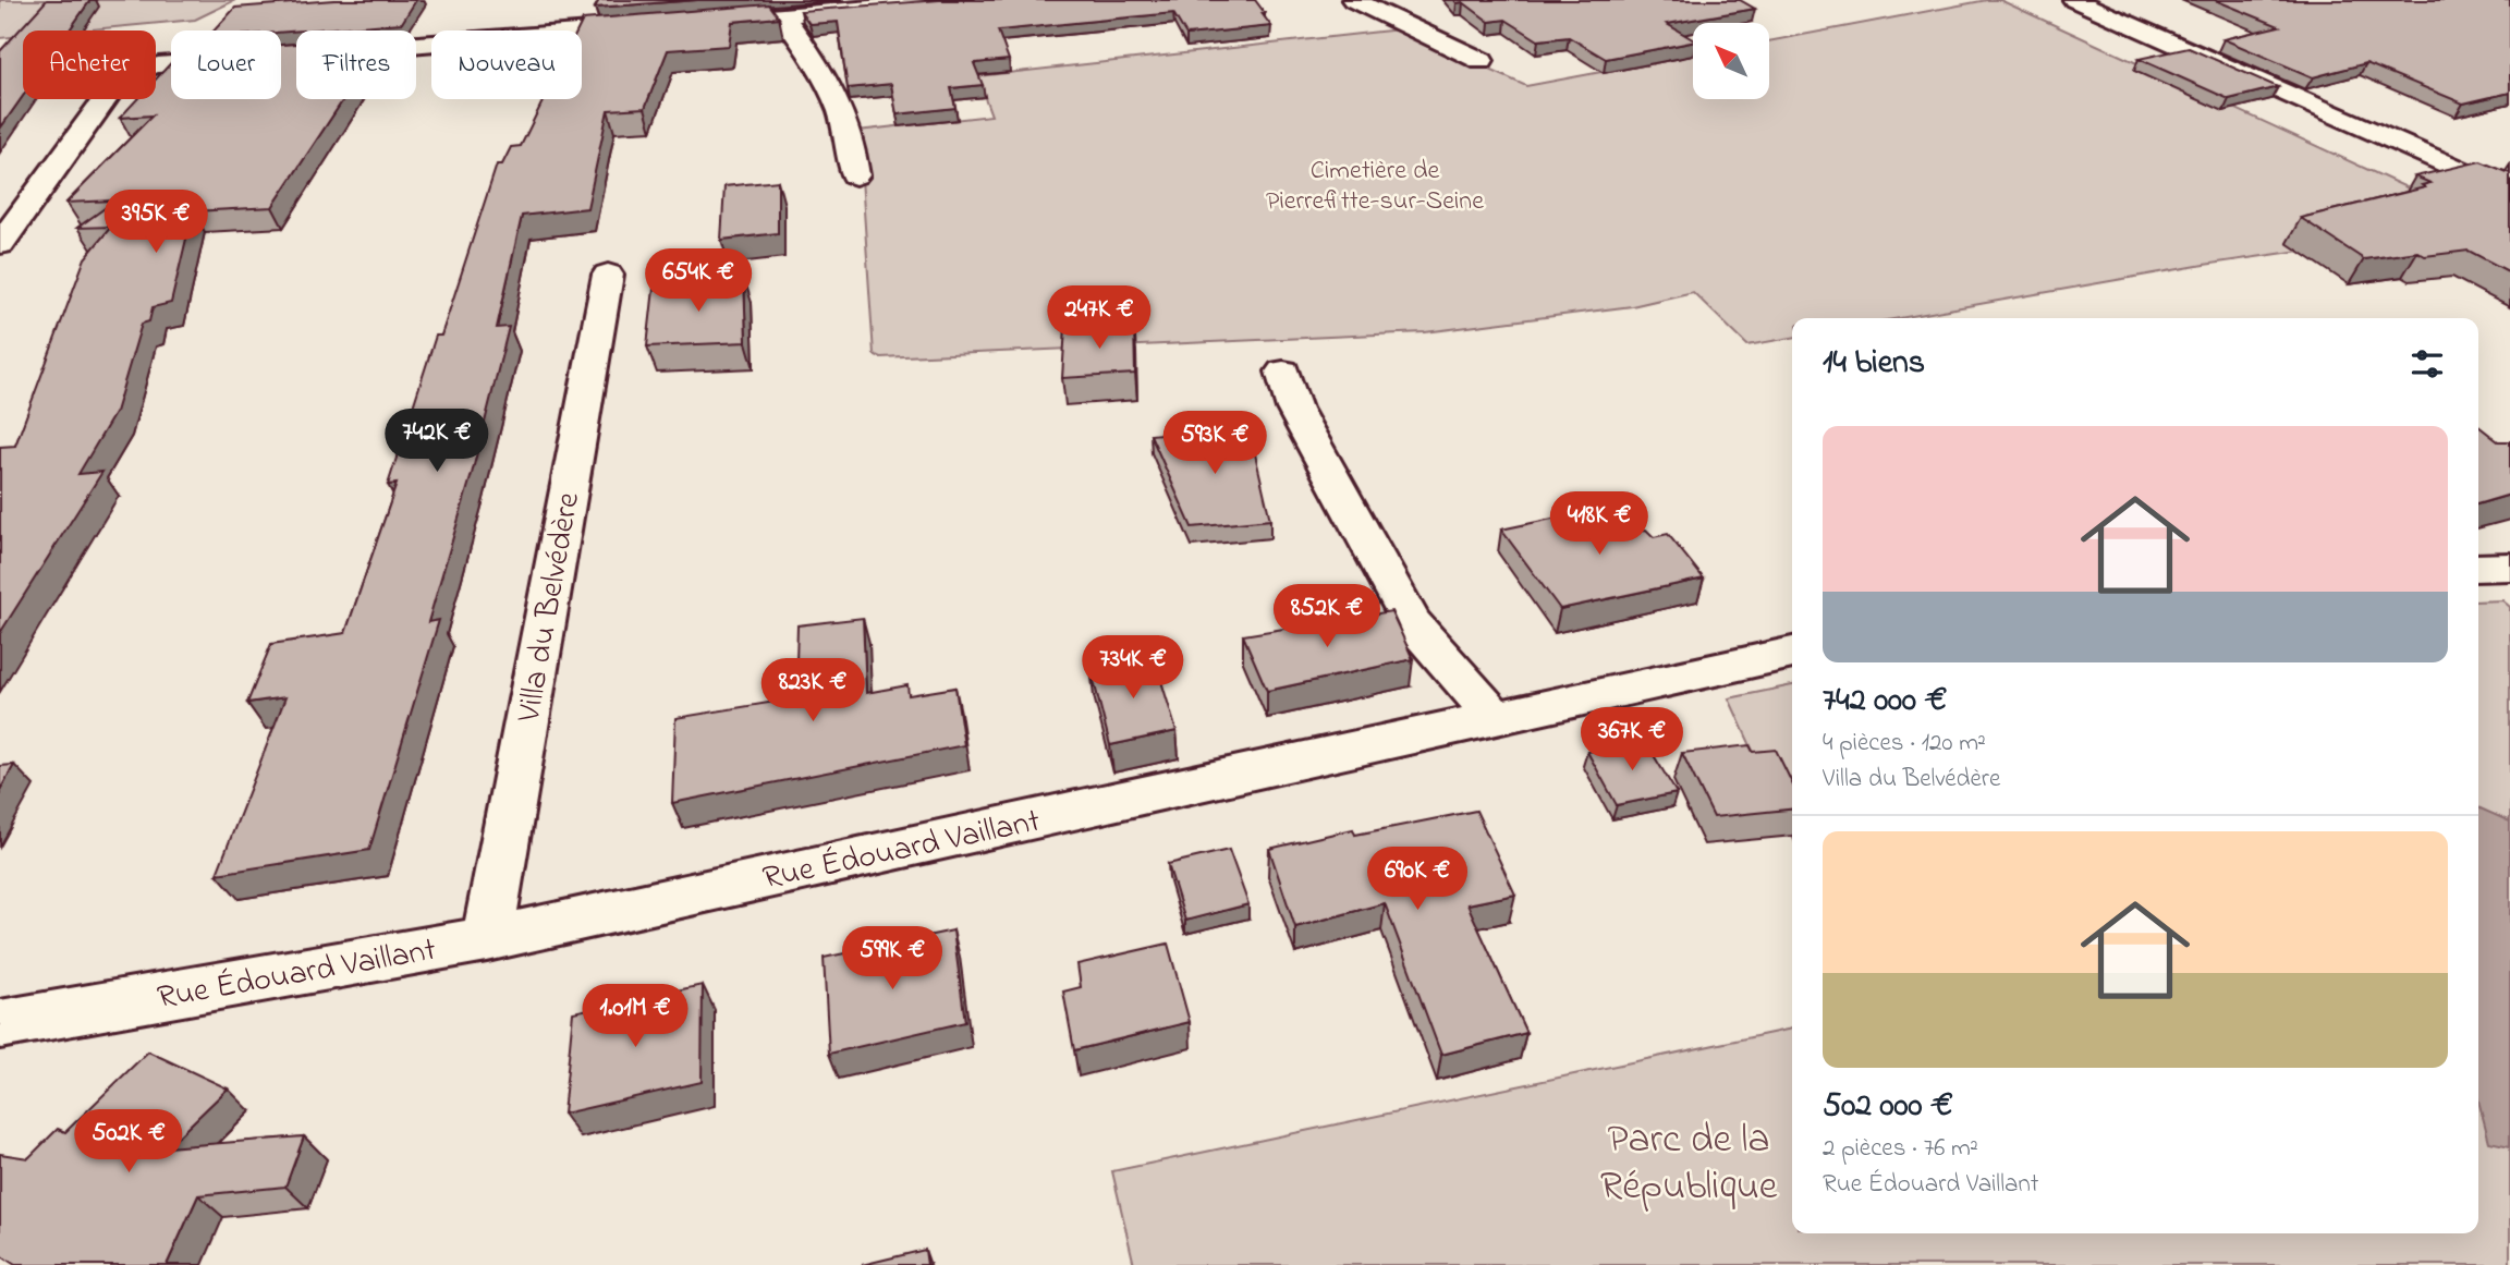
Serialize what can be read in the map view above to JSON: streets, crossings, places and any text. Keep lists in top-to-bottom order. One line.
{"streets":{"street":["Villa du Belvédère","Rue Édouard Vaillant"]},"crossings":[["Villa du Belvédère","Rue Édouard Vaillant"]],"parks":["Cimetière de Pierrefitte-sur-Seine","Parc de la République"],"north":"top left","page":{"chip":["Acheter","Louer","Filtres","Nouveau"],"price":["395K €","654K €","247K €","742K €","593K €","418K €","852K €","734K €","823K €","367K €","690K €","599K €","1.01M €","502K €"],"heading":"14 biens","list":[{"name":"742 000 €","note":"4 pièces · 120 m² · Villa du Belvédère"},{"name":"502 000 €","note":"2 pièces · 76 m² · Rue Édouard Vaillant"}]}}
